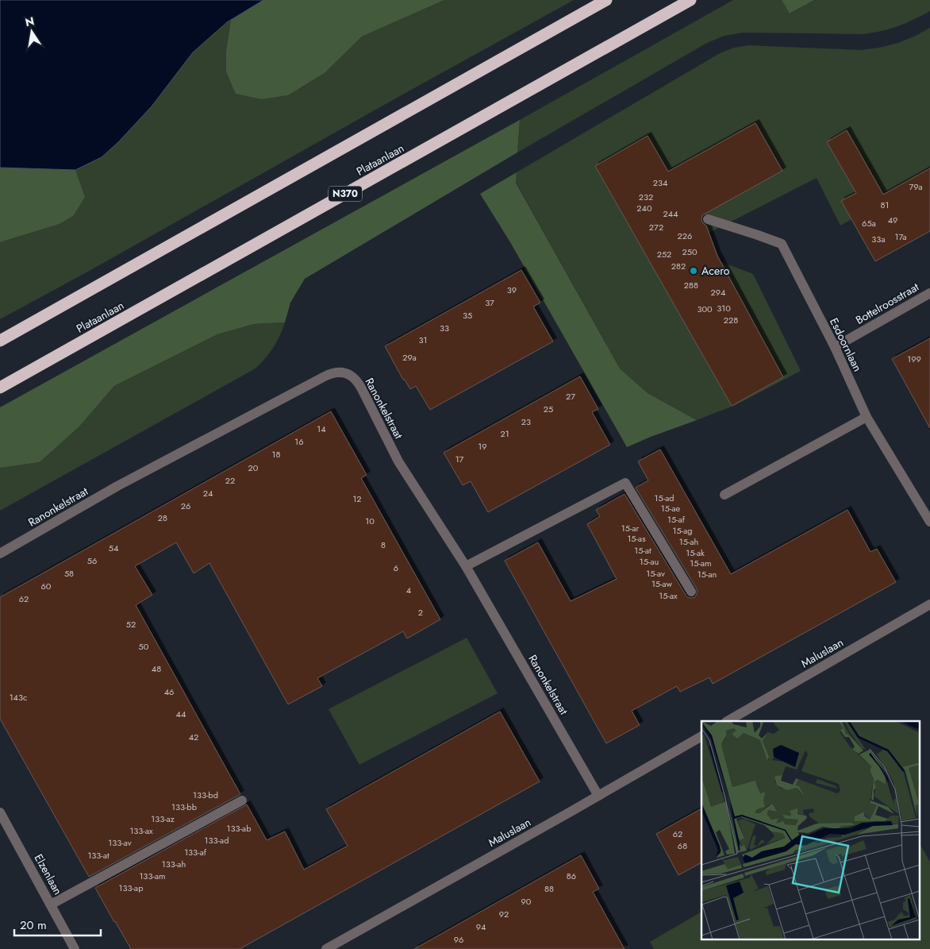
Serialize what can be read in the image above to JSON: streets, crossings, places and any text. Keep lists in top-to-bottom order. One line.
{"streets":{"highway":["Plataanlaan","N370"],"street":["Bottelroosstraat","Esdoornlaan","Ranonkelstraat","Maluslaan","Elzenlaan"]},"crossings":[["Bottelroosstraat","Esdoornlaan"],["Ranonkelstraat","Maluslaan"]],"places":["Acero"],"house_numbers":["234","79a","232","81","240","244","49","65a","272","226","17a","33a","250","252","282","288","39","294","37","310","300","35","228","33","31","29a","199","27","25","23","14","21","16","19","18","17","20","22","24","15-ad","12","26","15-ae","28","15-af","10","15-ar","15-ag","15-as","15-ah","8","54","15-at","15-ak","56","15-au","15-am","6","58","15-av","15-an","15-aw","60","4","15-ax","62","2","52","50","48","46","143c","44","42","133-bd","133-bb","133-az","133-ab","133-ax","62","133-ad","133-av","68","133-af","133-at","133-ah","133-am","86","133-ap","88","90","92","94","96"],"scale_bar":"20 m","north":"top"}
